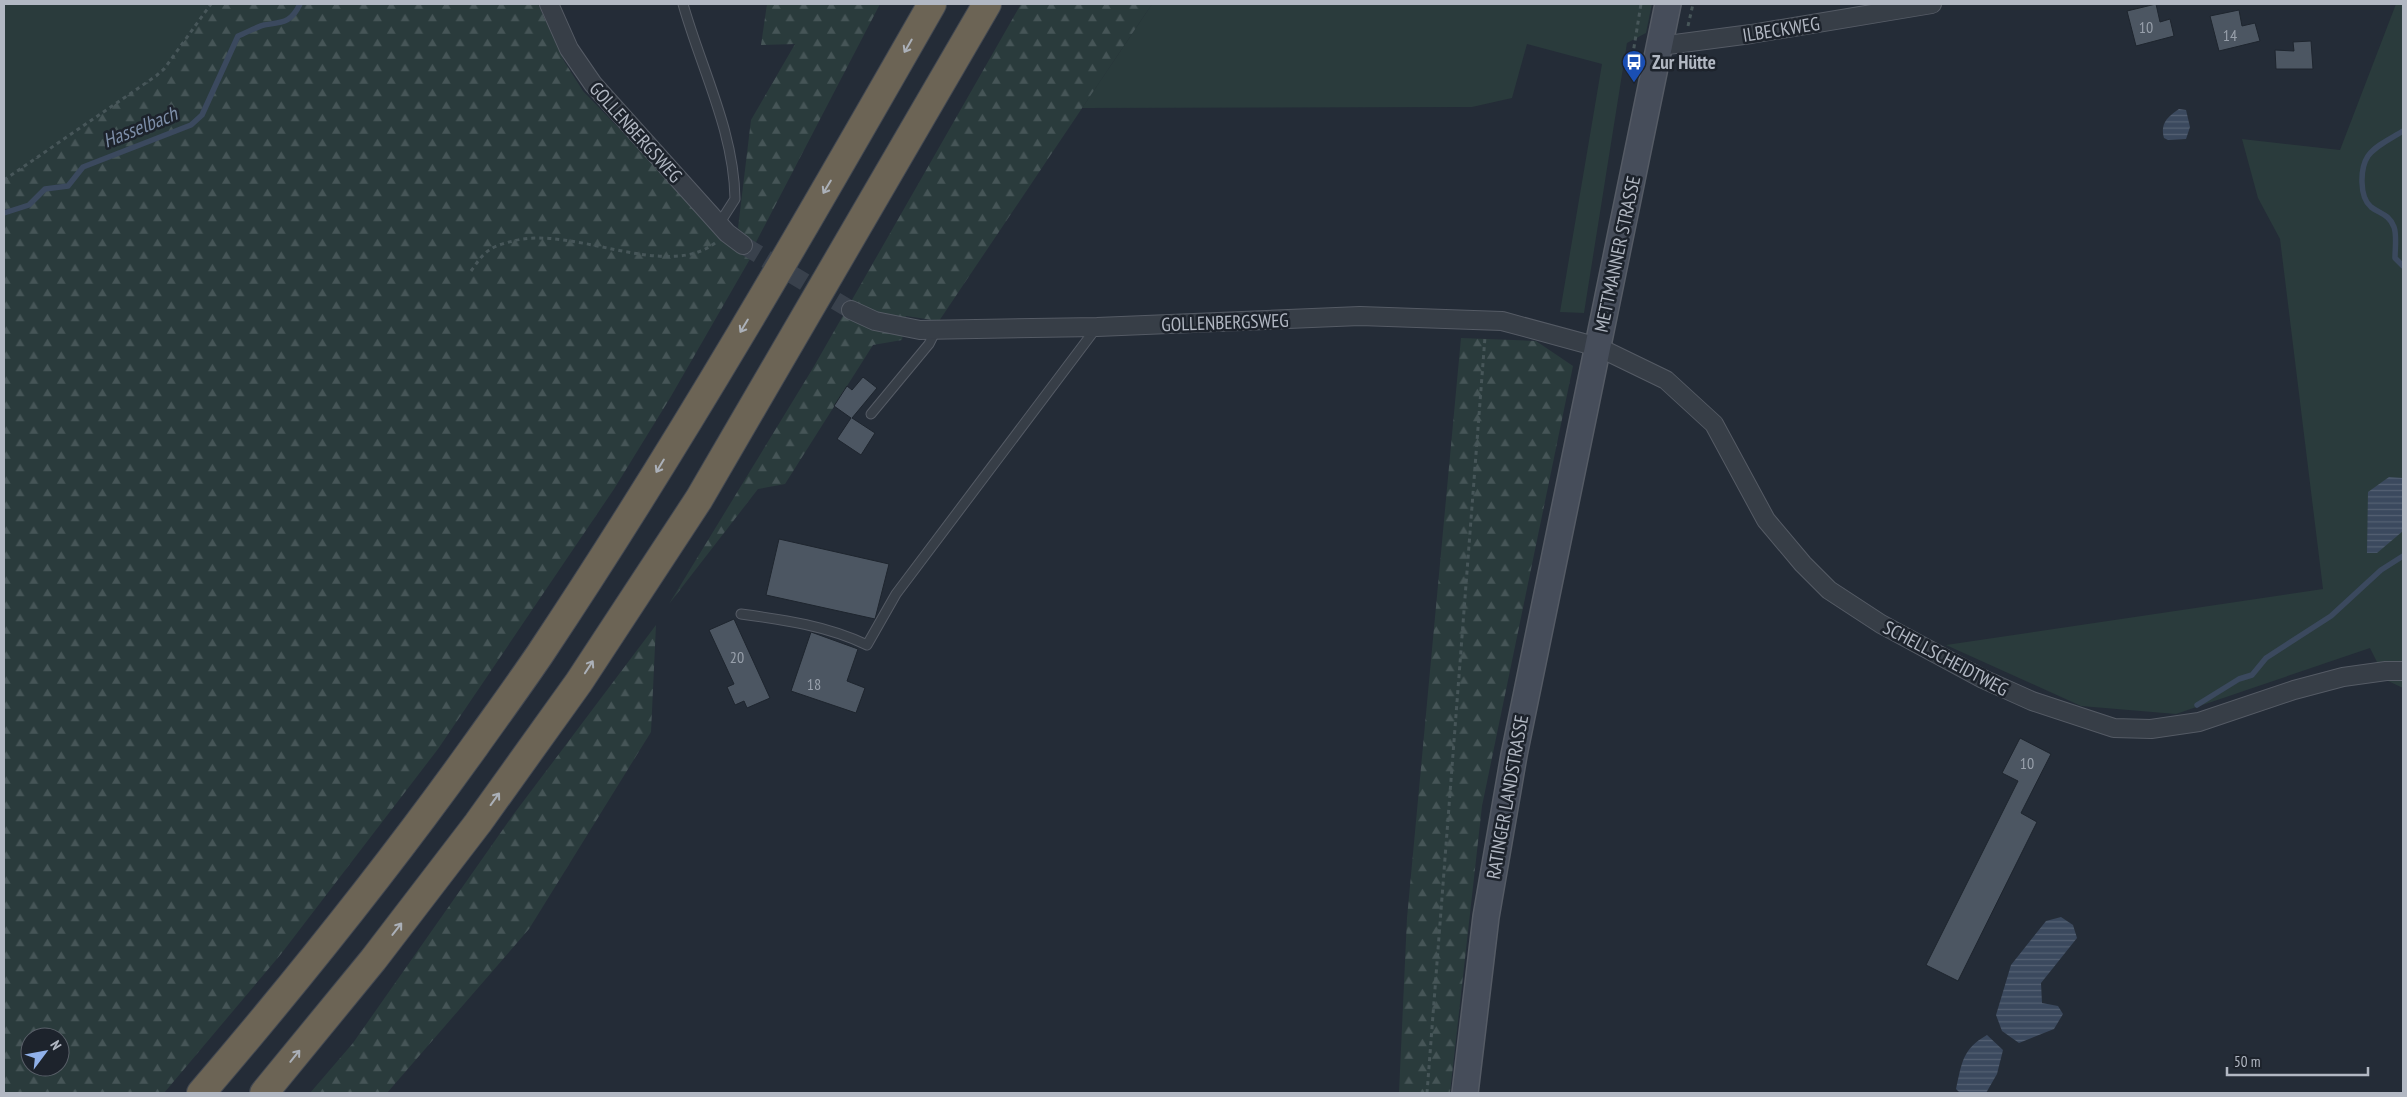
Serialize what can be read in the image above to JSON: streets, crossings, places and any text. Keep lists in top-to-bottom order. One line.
{"streets":{"main road":["METTMANNER STRASSE","RATINGER LANDSTRASSE"],"street":["ILBECKWEG","GOLLENBERGSWEG","SCHELLSCHEIDTWEG"]},"crossings":[["ILBECKWEG","METTMANNER STRASSE"],["GOLLENBERGSWEG","METTMANNER STRASSE"],["GOLLENBERGSWEG","SCHELLSCHEIDTWEG"],["METTMANNER STRASSE","SCHELLSCHEIDTWEG"],["METTMANNER STRASSE","RATINGER LANDSTRASSE"]],"water":["Hasselbach"],"places":{"bus stop":["Zur Hütte"]},"house_numbers":["10","14","20","18","10"],"scale_bar":"50 m","north":"top right"}
